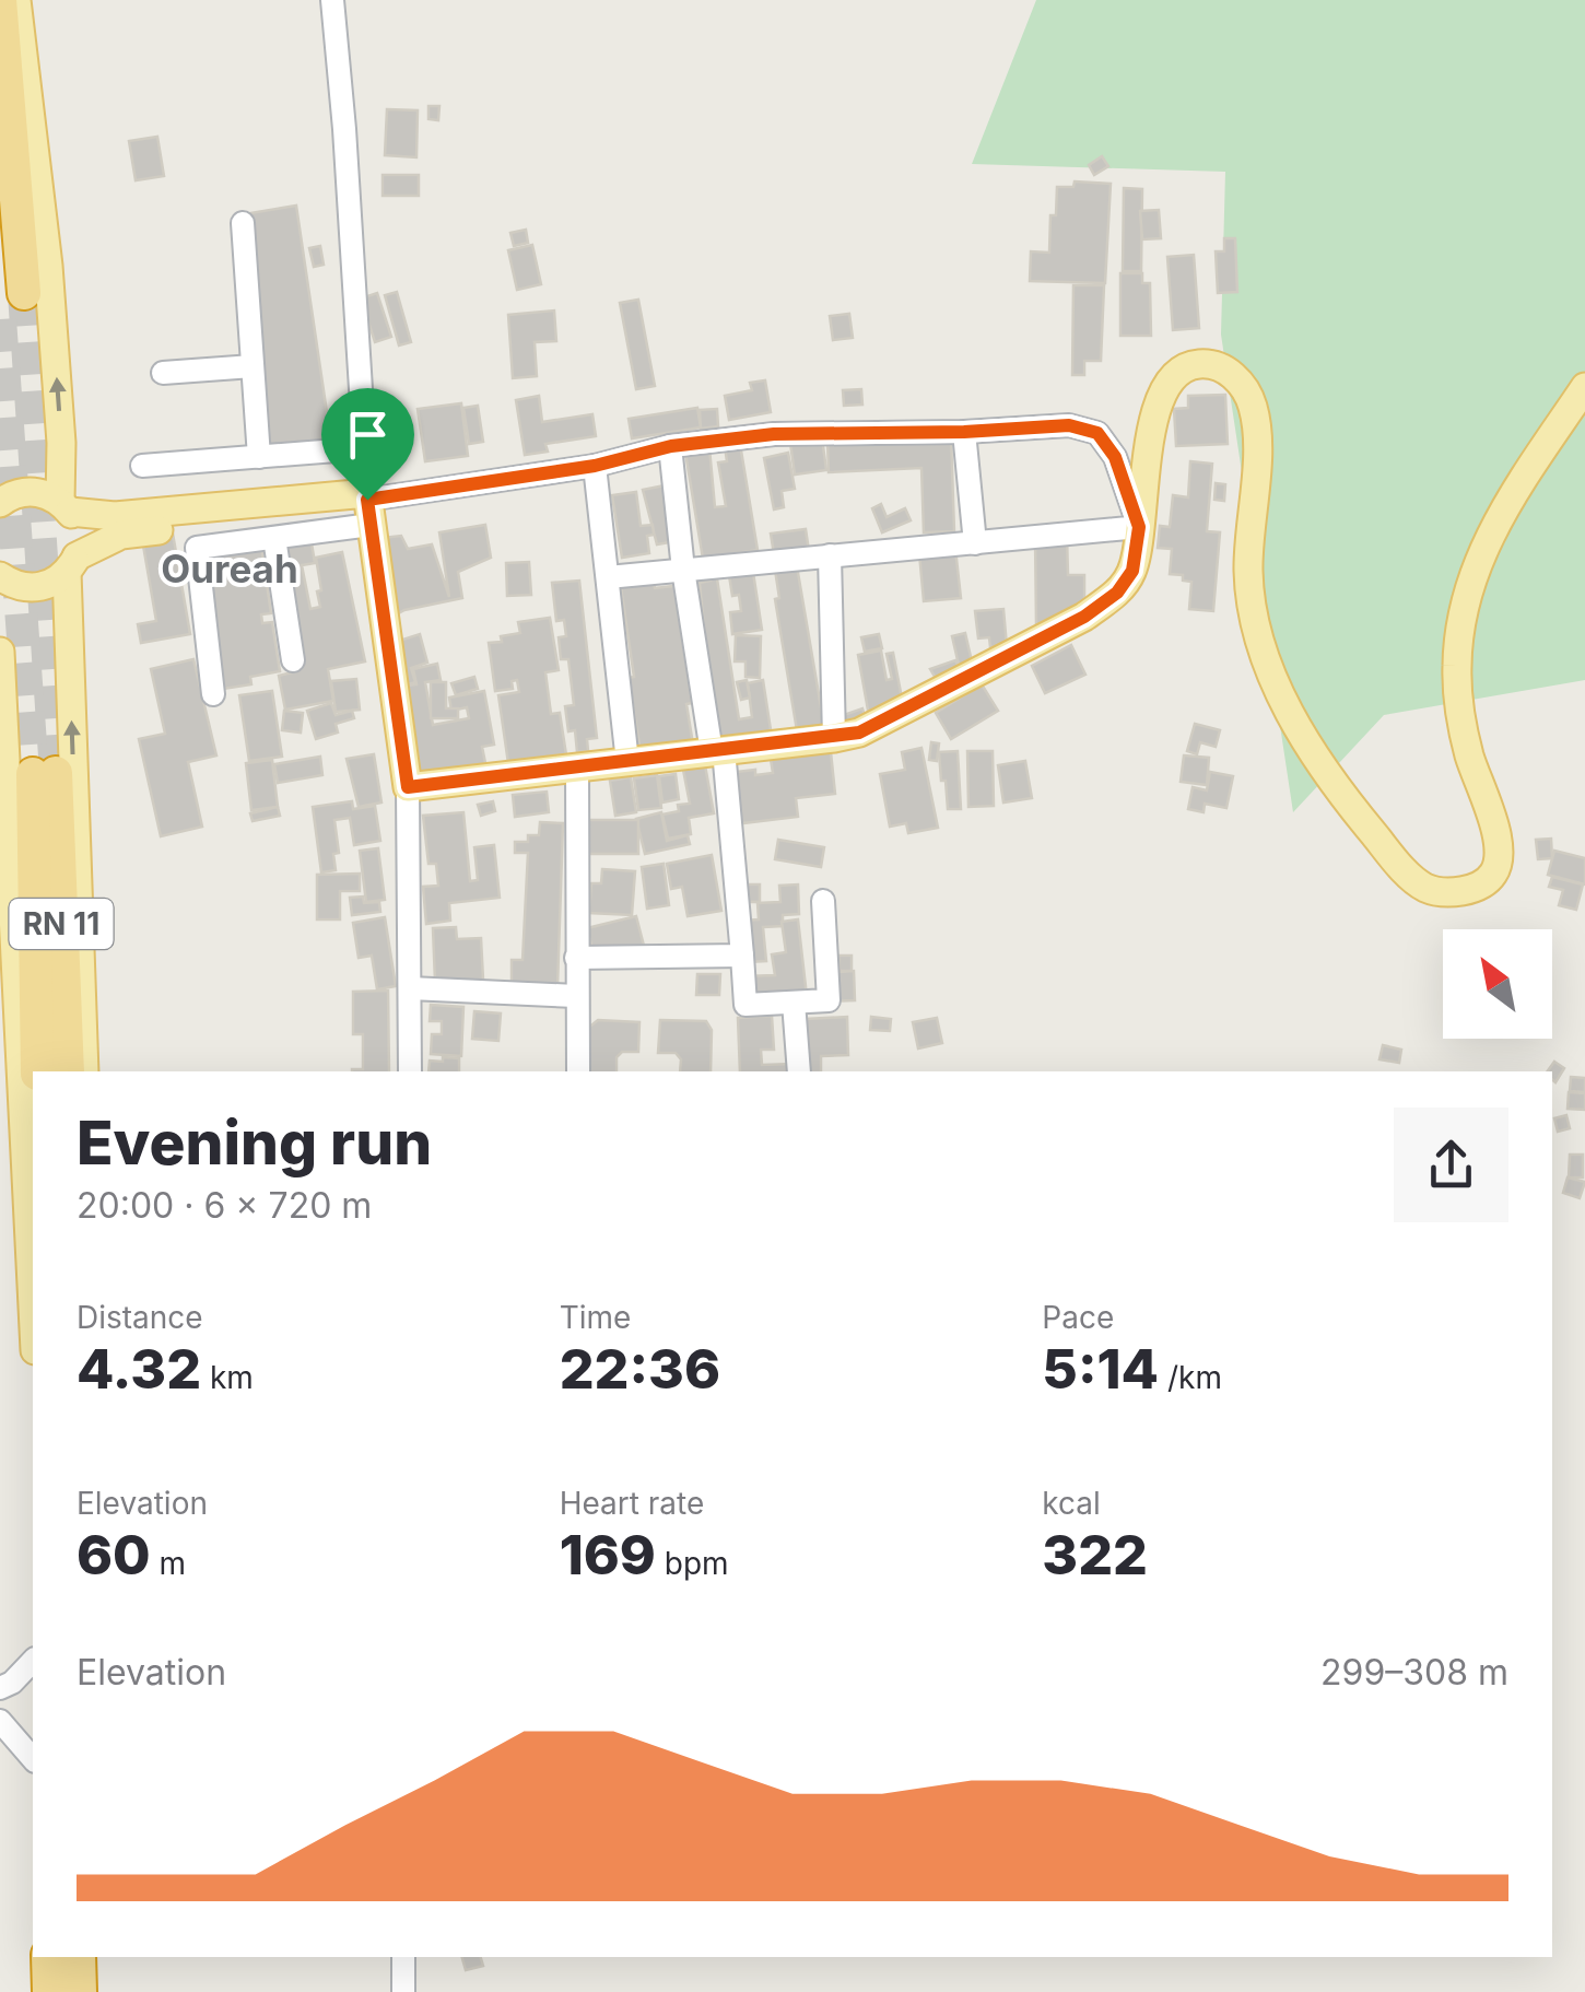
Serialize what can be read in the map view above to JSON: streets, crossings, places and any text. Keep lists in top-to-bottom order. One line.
{"streets":{"highway":["RN 11"]},"districts":["Oureah"],"north":"top left","page":{"heading":["Evening run","20:00 · 6 × 720 m"],"stats":[["Distance","4.32 km"],["Time","22:36"],["Pace","5:14 /km"],["Elevation","60 m"],["Heart rate","169 bpm"],["kcal","322"]],"chart":["Elevation","299–308 m"]}}
